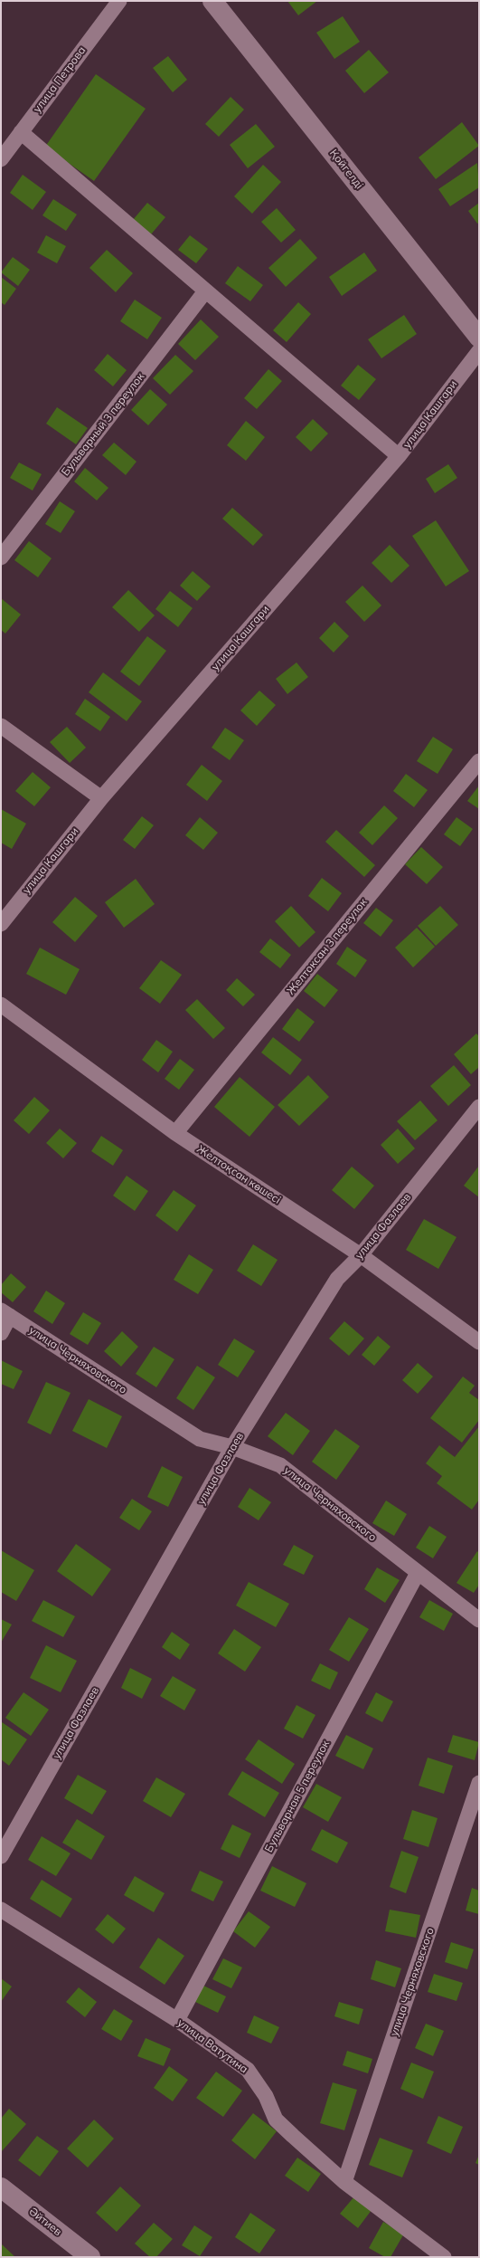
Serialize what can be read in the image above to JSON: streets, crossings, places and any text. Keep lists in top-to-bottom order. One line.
{"streets":{"street":["улица Петрова","Қойгелді","улица Кашгари","Бульварный 3 переулок","Желтоксан 3 переулок","Желтоқсан көшесі","улица Фазлаев","улица Черняховского","Бульварная 5 переулок","улица Ватутина","Әйтиев"]},"crossings":[["Қойгелді","улица Кашгари"],["Желтоксан 3 переулок","Желтоқсан көшесі"],["Желтоқсан көшесі","улица Фазлаев"],["улица Фазлаев","улица Черняховского"],["улица Черняховского","Бульварная 5 переулок"],["улица Черняховского","улица Ватутина"],["Бульварная 5 переулок","улица Ватутина"]]}
